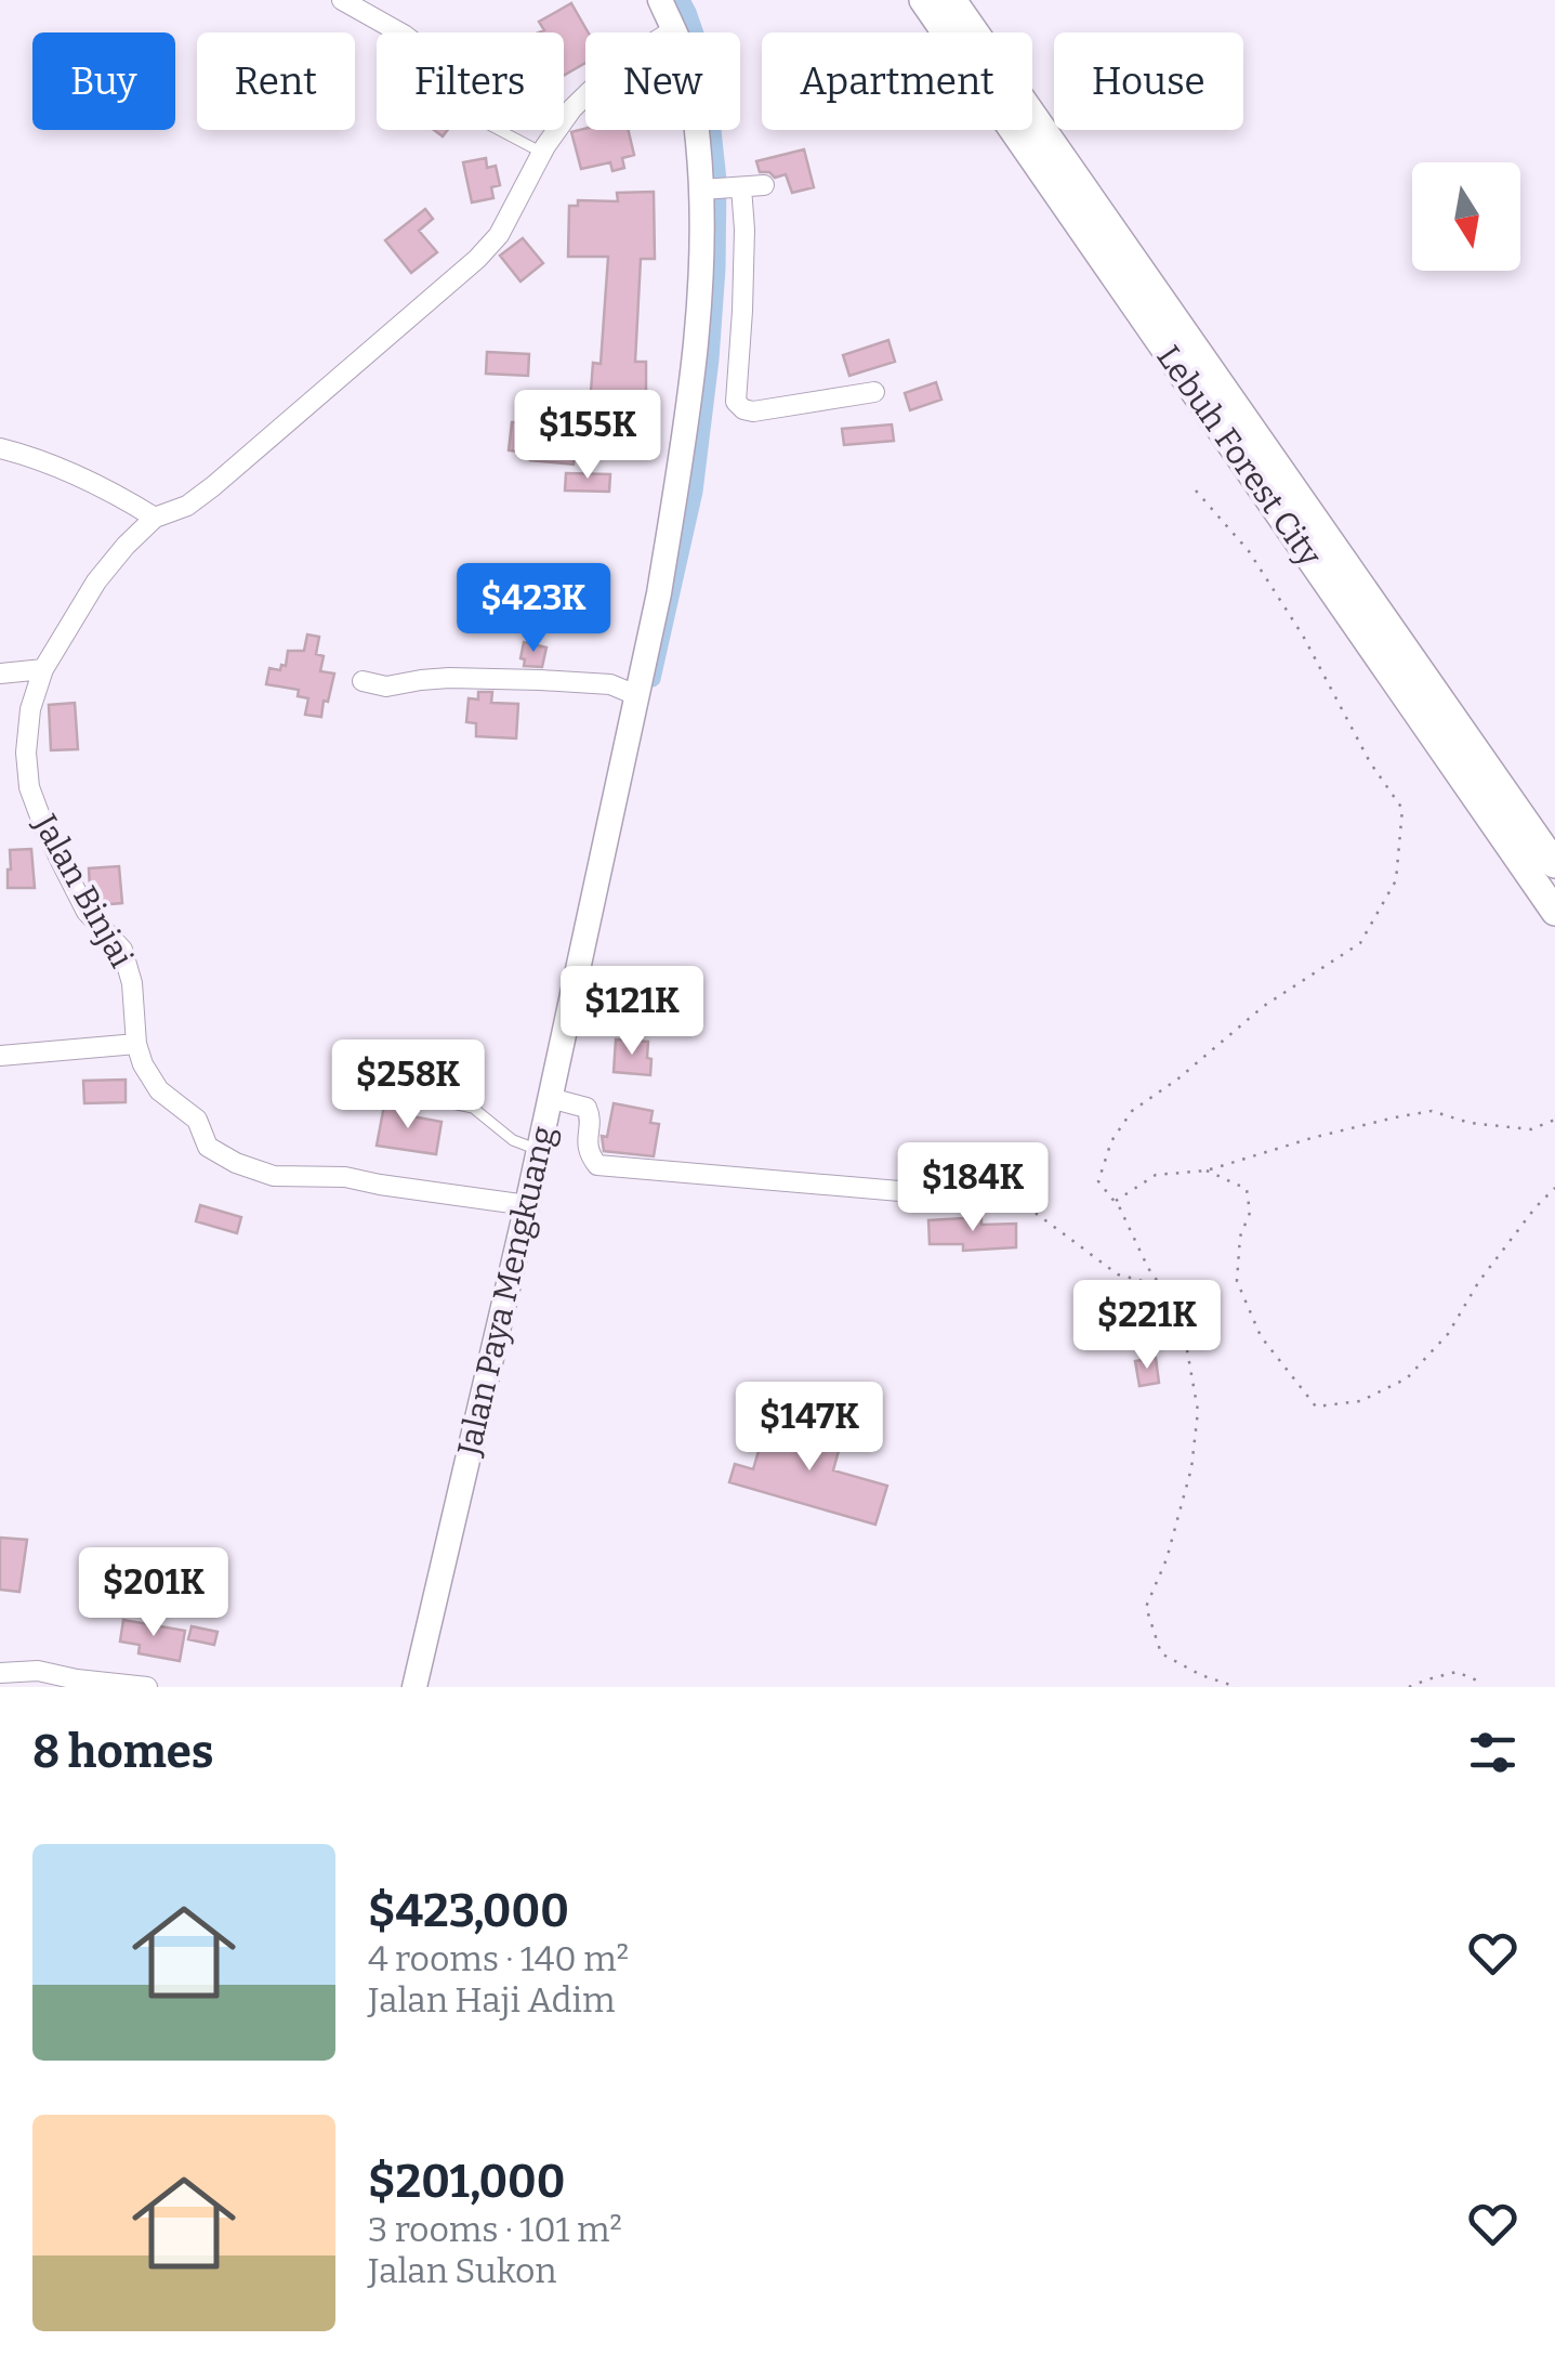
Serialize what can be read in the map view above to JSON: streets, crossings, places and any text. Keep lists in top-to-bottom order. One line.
{"streets":{"main road":["Lebuh Forest City"],"street":["Jalan Binjai","Jalan Paya Mengkuang"]},"crossings":[["Jalan Binjai","Jalan Paya Mengkuang"]],"north":"bottom","page":{"chip":["Buy","Rent","Filters","New","Apartment","House"],"price":["$155K","$423K","$121K","$258K","$184K","$221K","$147K","$201K"],"heading":"8 homes","list":[{"name":"$423,000","note":"4 rooms · 140 m² · Jalan Haji Adim"},{"name":"$201,000","note":"3 rooms · 101 m² · Jalan Sukon"}]}}
